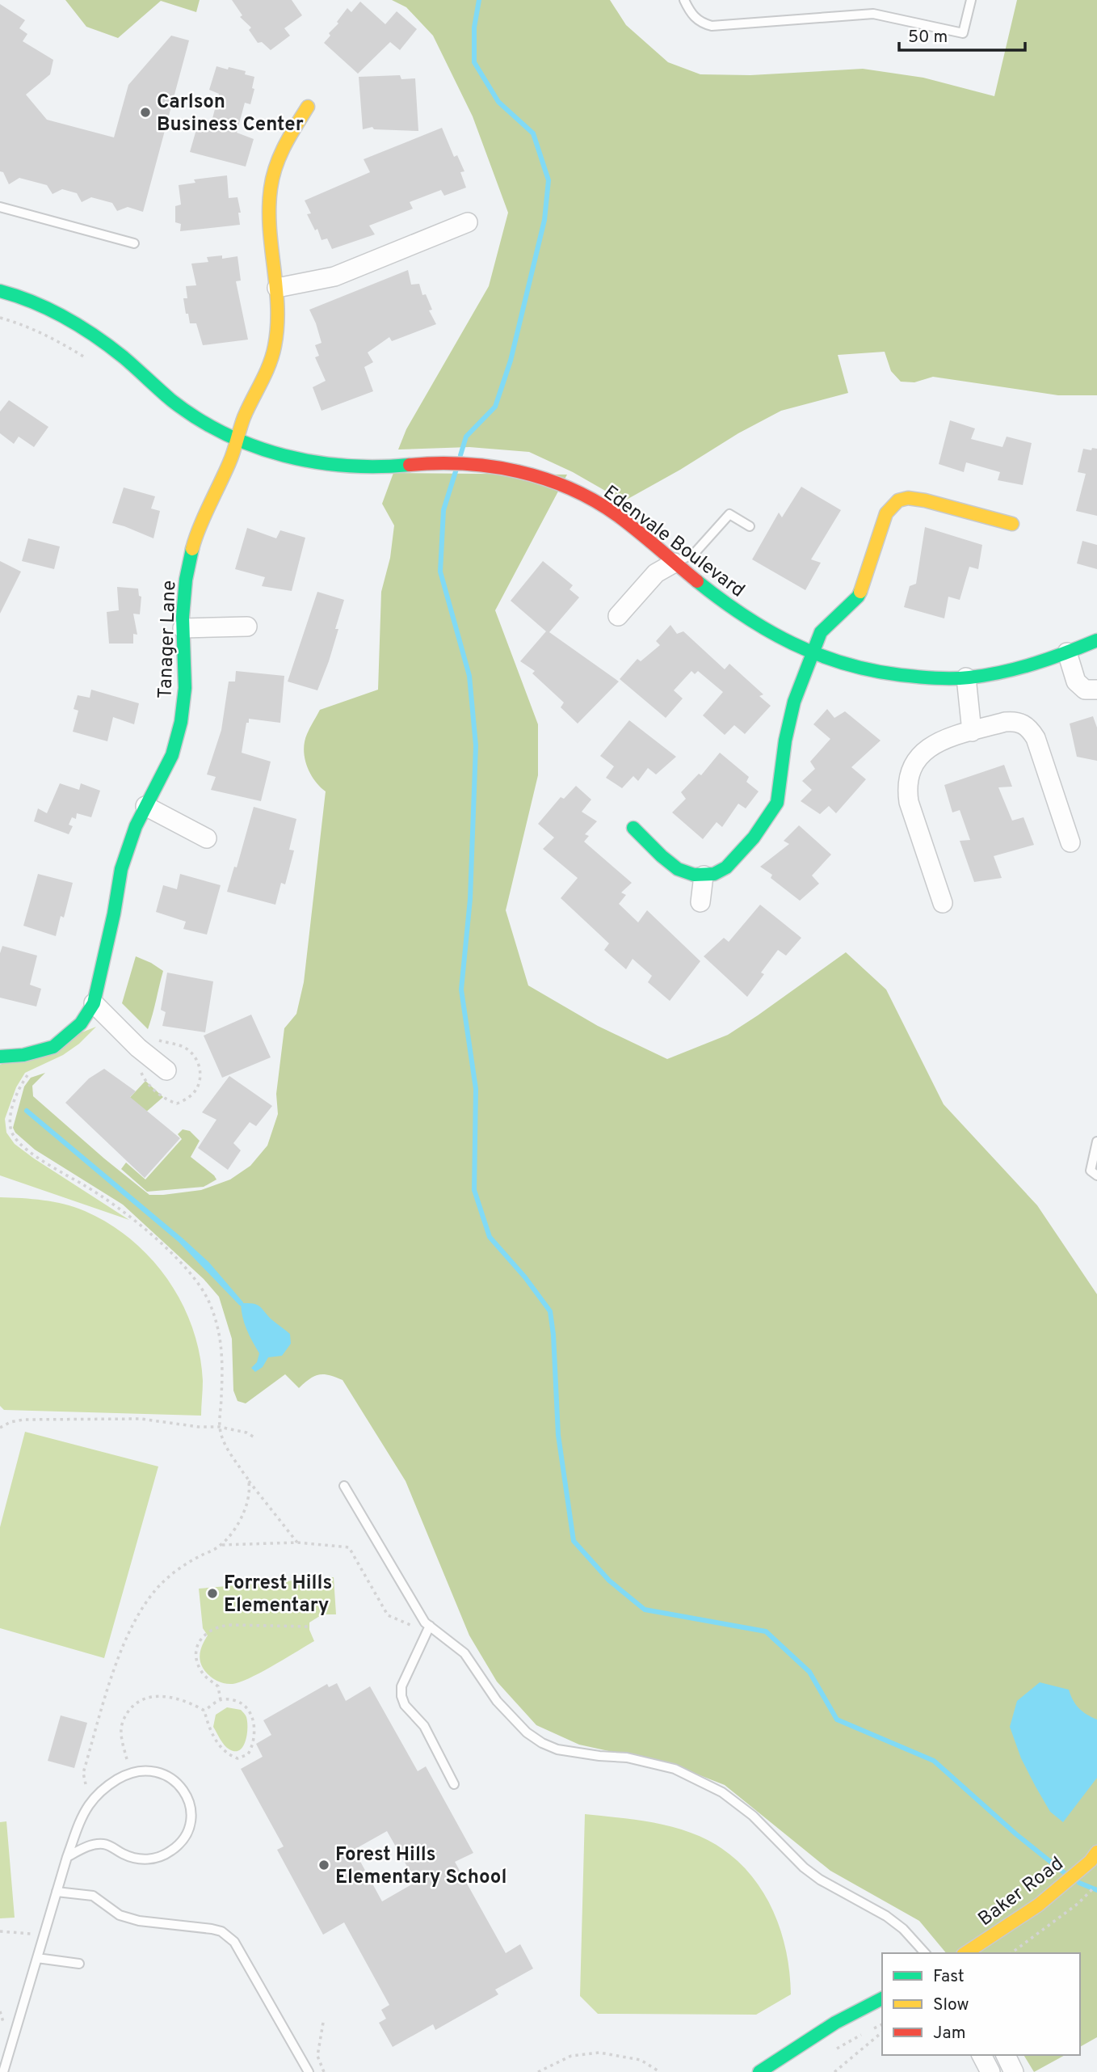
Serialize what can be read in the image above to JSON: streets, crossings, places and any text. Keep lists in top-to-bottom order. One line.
{"streets":{"street":["Edenvale Boulevard","Tanager Lane","Baker Road"]},"crossings":[["Edenvale Boulevard","Tanager Lane"]],"places":["Carlson Business Center","Forrest Hills Elementary","Forest Hills Elementary School"],"legend":["Fast","Slow","Jam"],"scale_bar":"50 m"}
